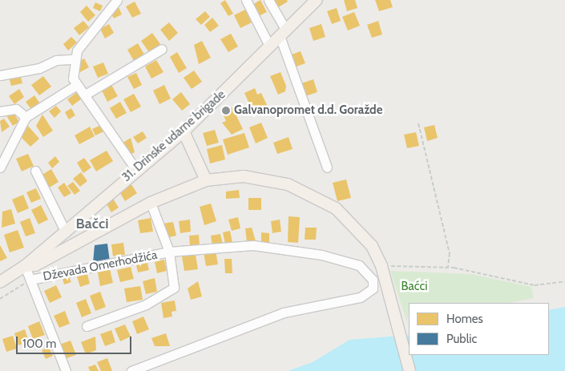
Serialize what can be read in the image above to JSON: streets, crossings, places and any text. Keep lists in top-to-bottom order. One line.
{"streets":{"main road":["31. Drinske udarne brigade"],"street":["Dževada Omerhodžića"]},"districts":["Bačci"],"parks":["Baćci"],"places":["Galvanopromet d.d. Goražde"],"legend":["Homes","Public"],"scale_bar":"100 m"}
